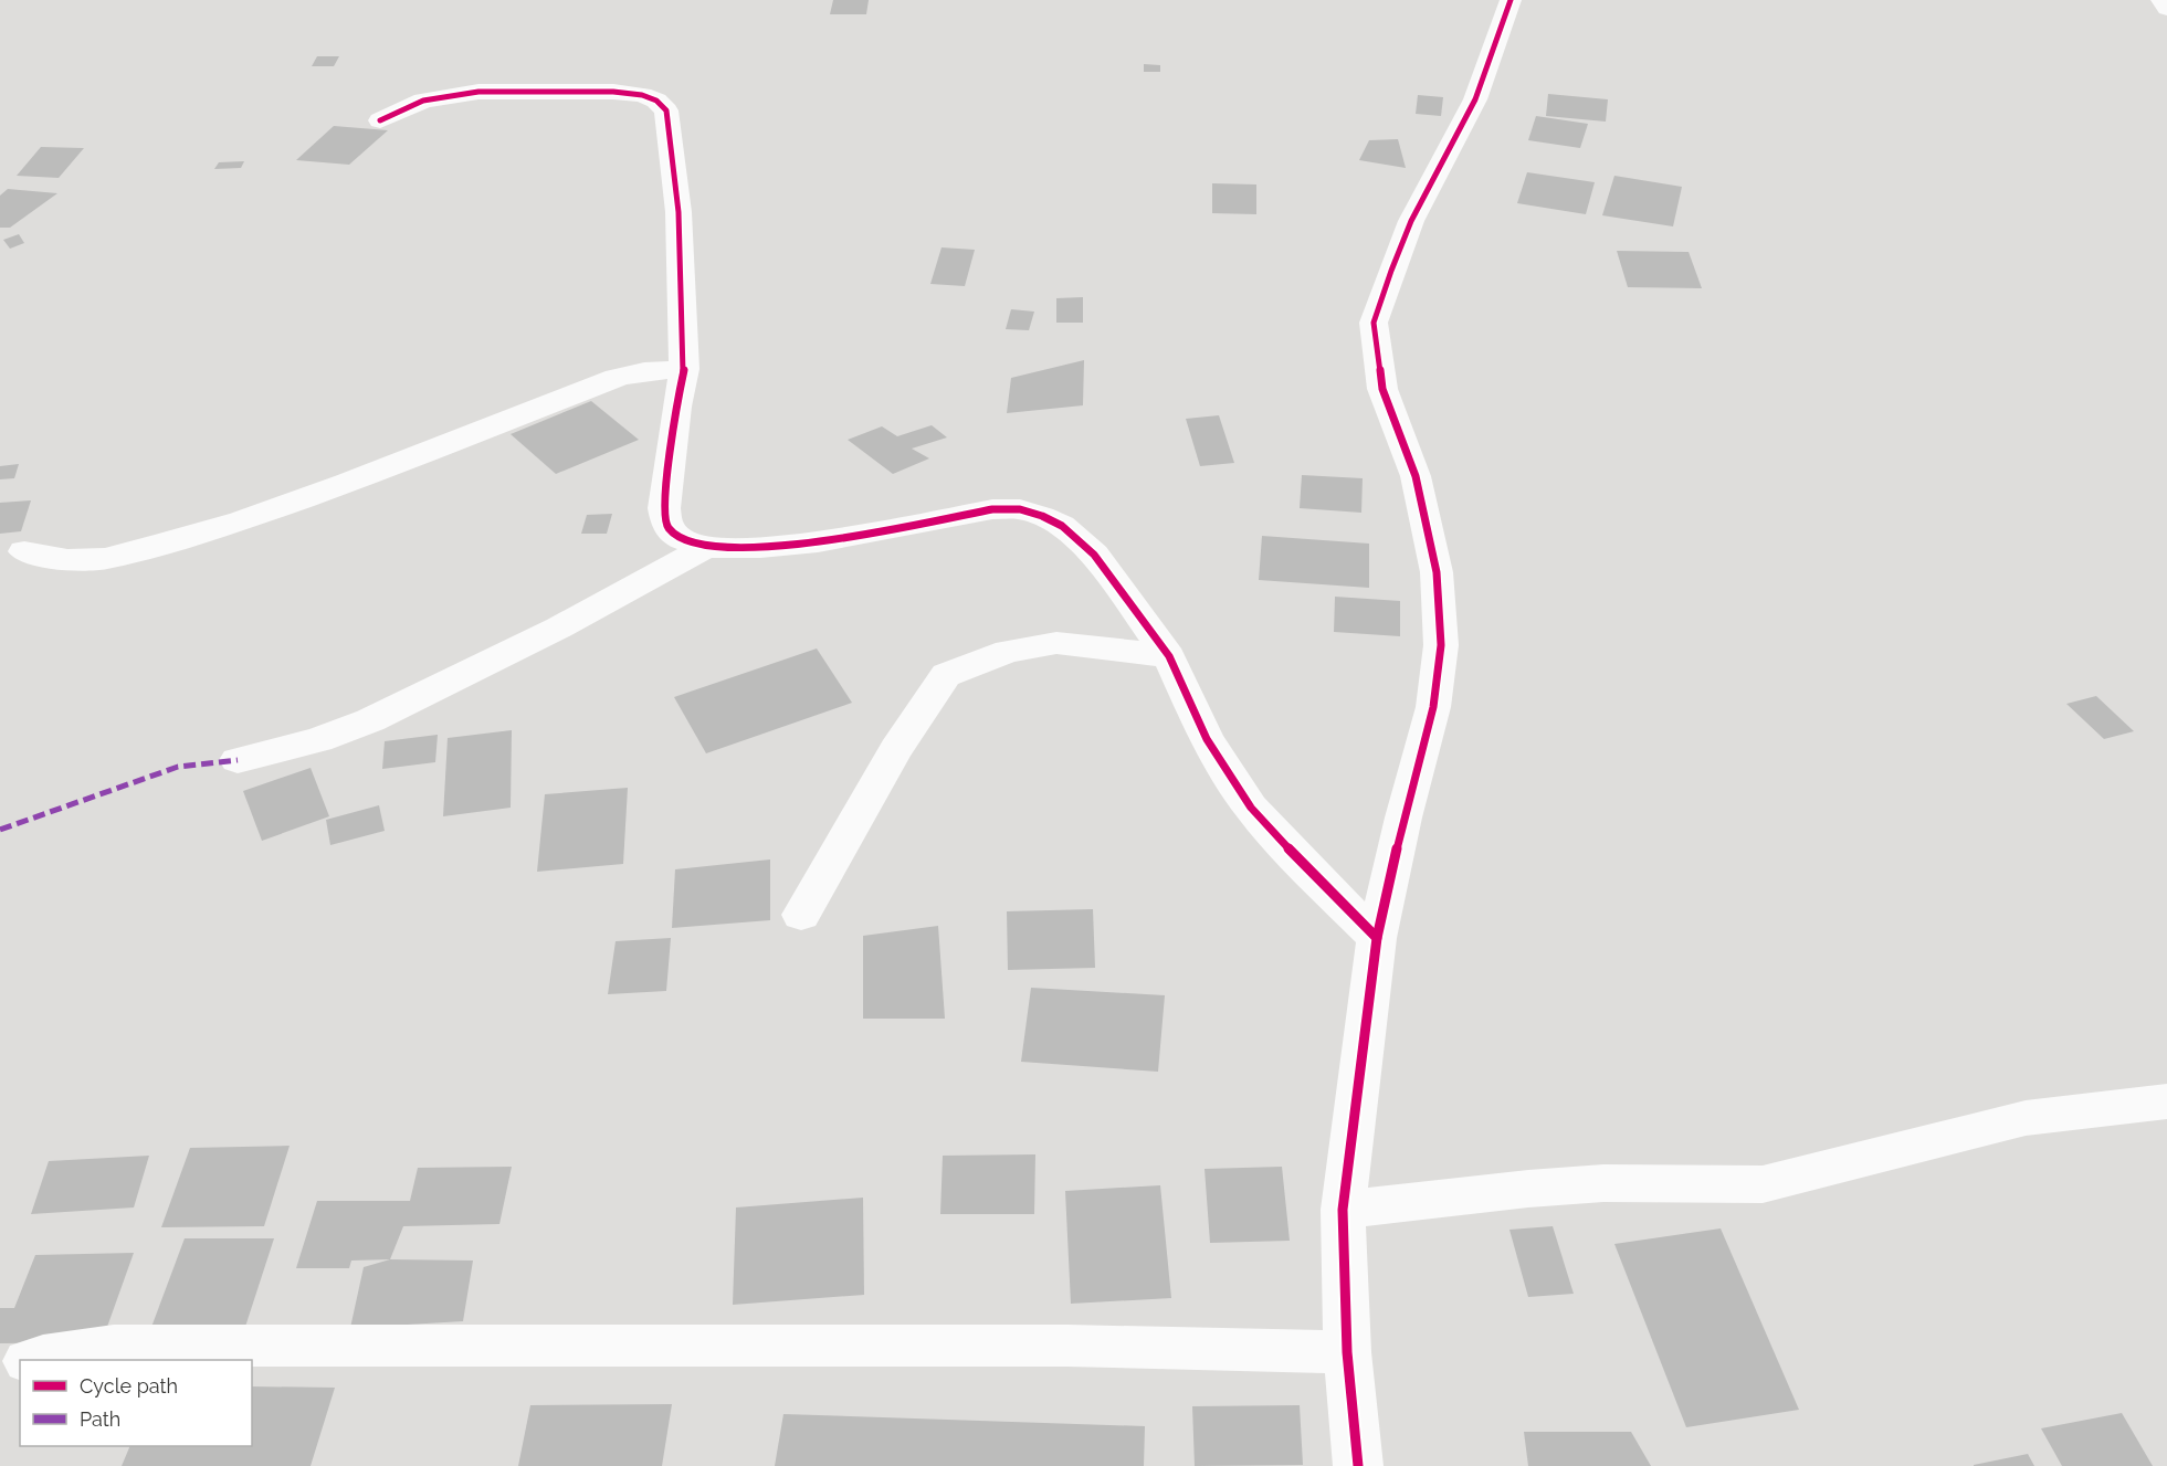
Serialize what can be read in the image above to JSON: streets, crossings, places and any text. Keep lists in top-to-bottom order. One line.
{"legend":["Cycle path","Path"]}
